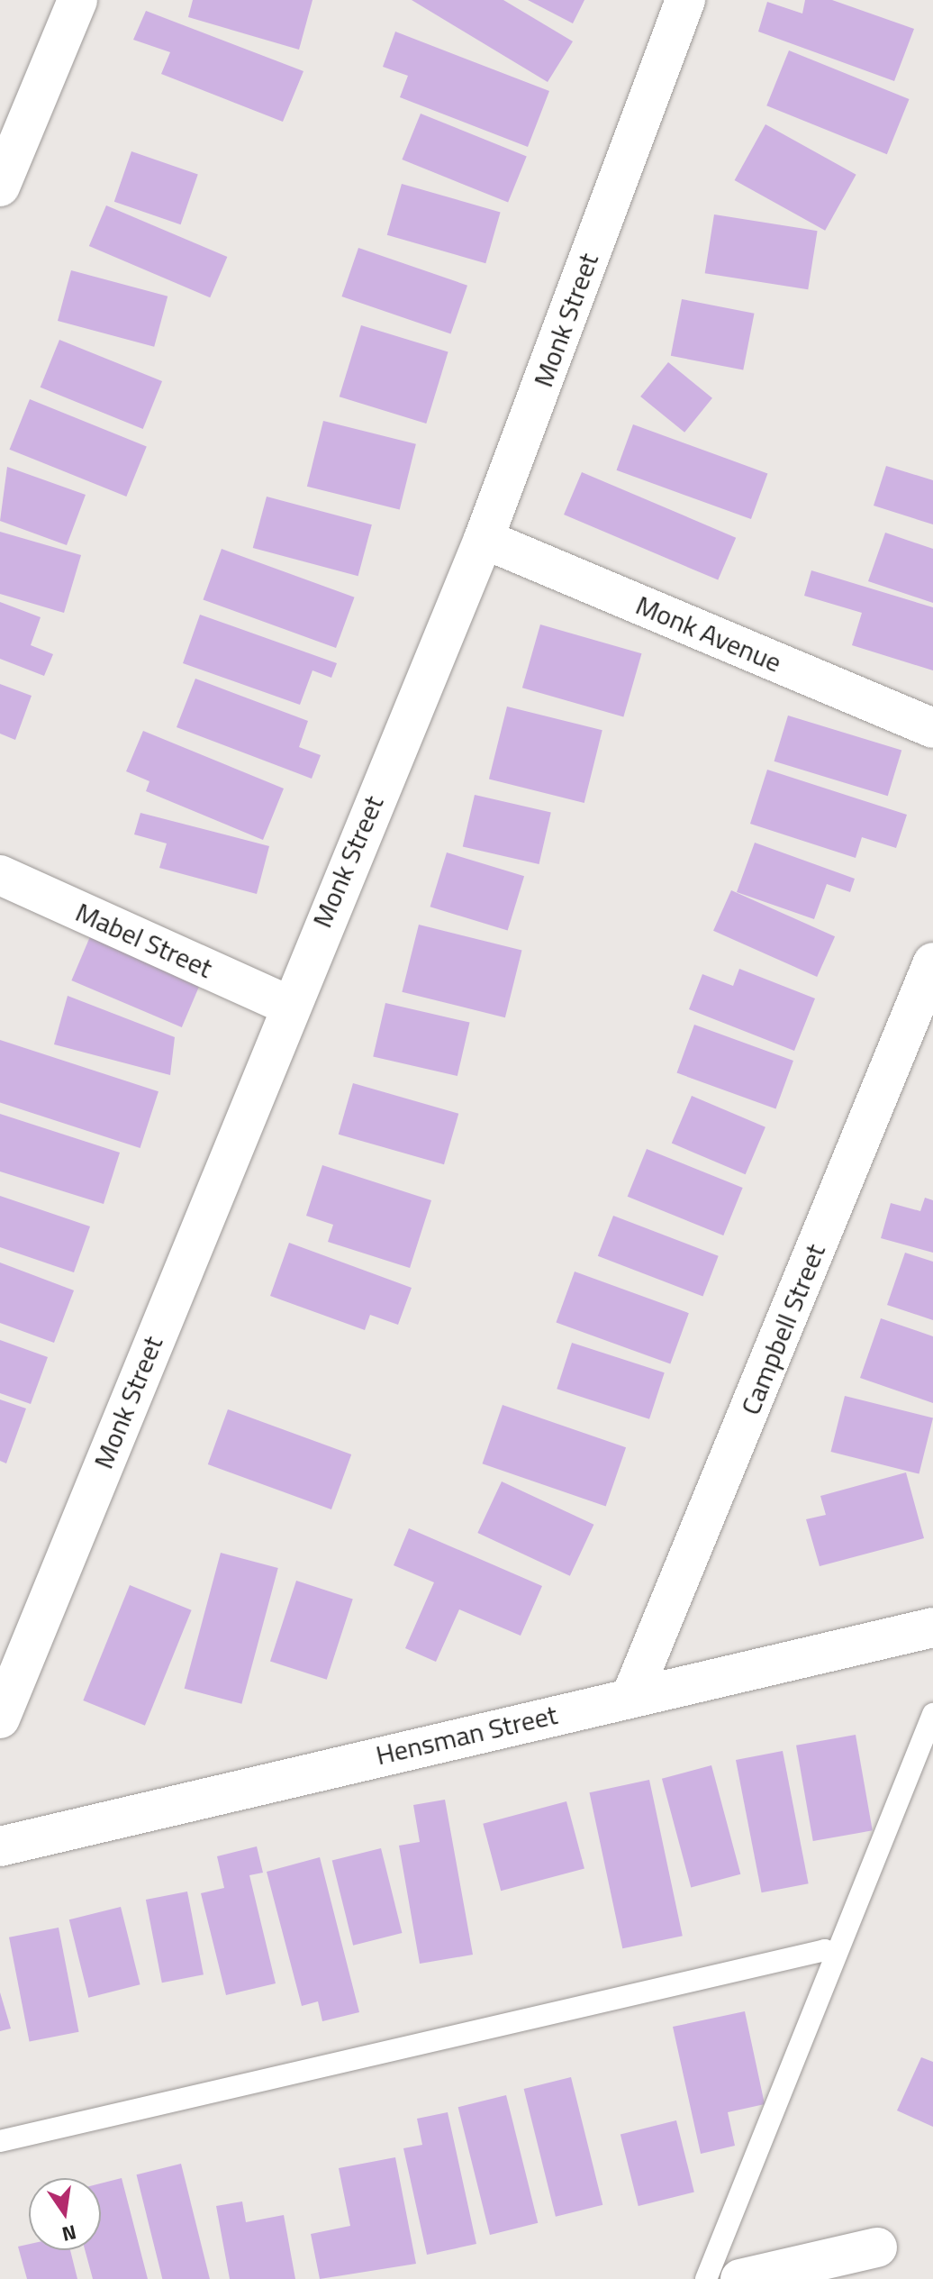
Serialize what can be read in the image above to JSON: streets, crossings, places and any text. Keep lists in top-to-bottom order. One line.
{"streets":{"street":["Monk Street","Monk Avenue","Mabel Street","Campbell Street","Hensman Street"]},"crossings":[["Monk Street","Monk Avenue"],["Monk Street","Mabel Street"],["Campbell Street","Hensman Street"]],"north":"bottom"}
